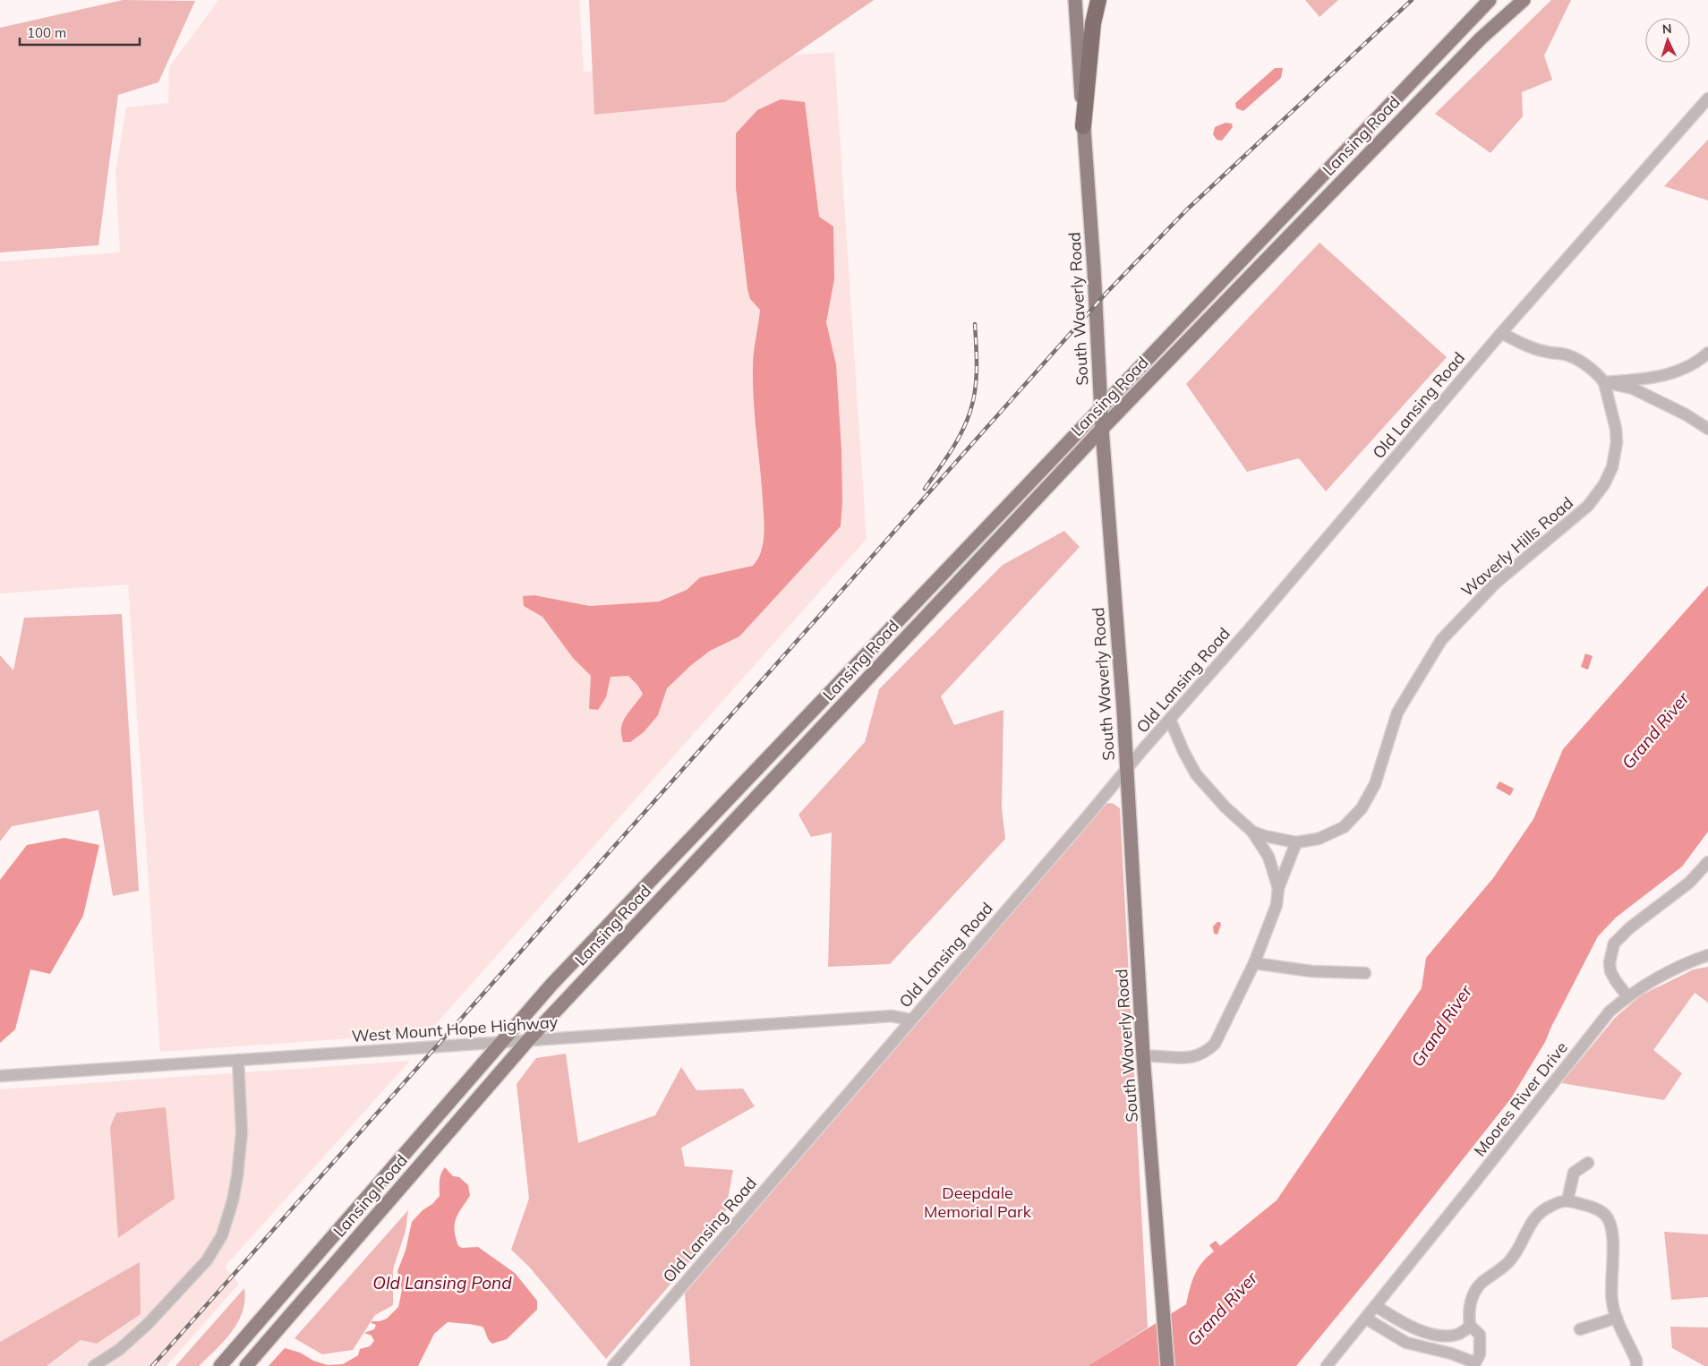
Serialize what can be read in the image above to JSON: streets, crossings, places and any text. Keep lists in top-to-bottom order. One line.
{"streets":{"main road":["Lansing Road","South Waverly Road"],"street":["Old Lansing Road","Waverly Hills Road","West Mount Hope Highway","Moores River Drive"]},"crossings":[["Lansing Road","South Waverly Road"],["Lansing Road","West Mount Hope Highway"],["South Waverly Road","Old Lansing Road"],["Old Lansing Road","West Mount Hope Highway"]],"water":["Grand River","Old Lansing Pond"],"parks":["Deepdale Memorial Park"],"scale_bar":"100 m","north":"top"}
